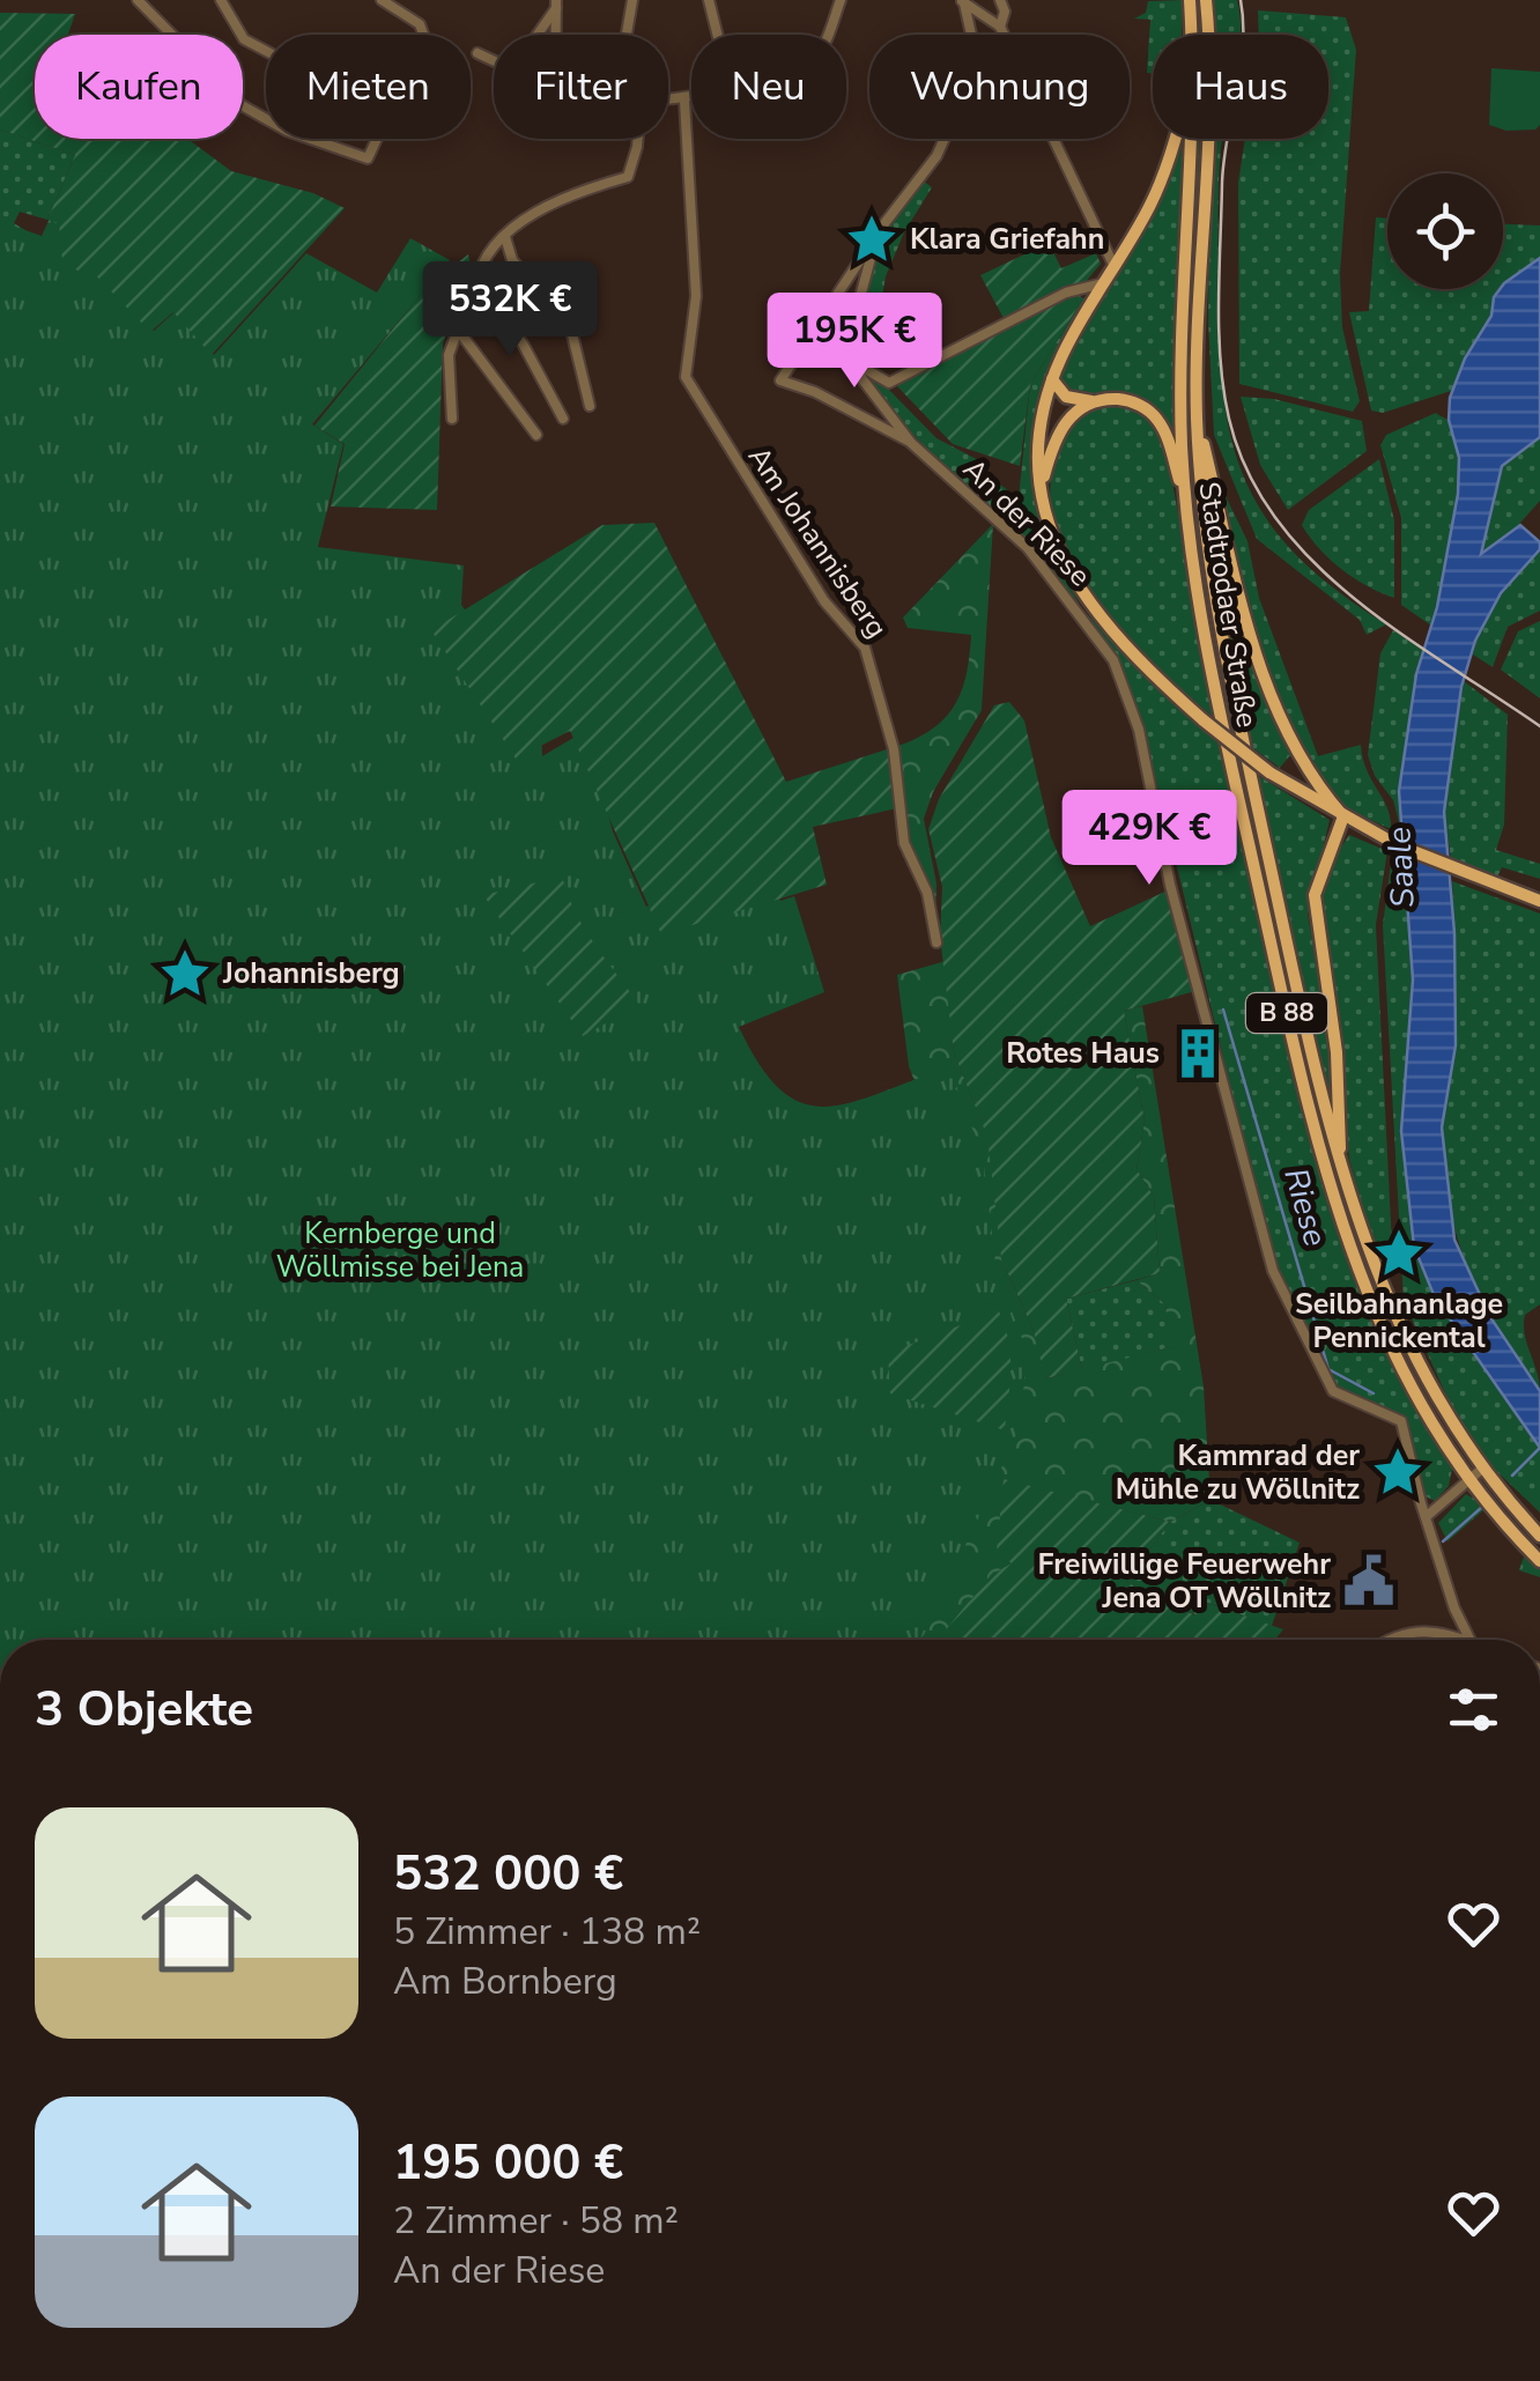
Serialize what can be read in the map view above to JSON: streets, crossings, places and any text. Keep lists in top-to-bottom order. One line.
{"streets":{"main road":["Stadtrodaer Straße","B 88"],"street":["An der Riese","Am Johannisberg"]},"water":["Saale","Riese"],"parks":["Kernberge und Wöllmisse bei Jena"],"places":{"place":["Klara Griefahn","Johannisberg","Seilbahnanlage Pennickental","Kammrad der Mühle zu Wöllnitz"],"building":["Rotes Haus"],"public building":["Freiwillige Feuerwehr Jena OT Wöllnitz"]},"page":{"chip":["Kaufen","Mieten","Filter","Neu","Wohnung","Haus"],"price":["532K €","195K €","429K €"],"heading":"3 Objekte","list":[{"name":"532 000 €","note":"5 Zimmer · 138 m² · Am Bornberg"},{"name":"195 000 €","note":"2 Zimmer · 58 m² · An der Riese"}]}}
